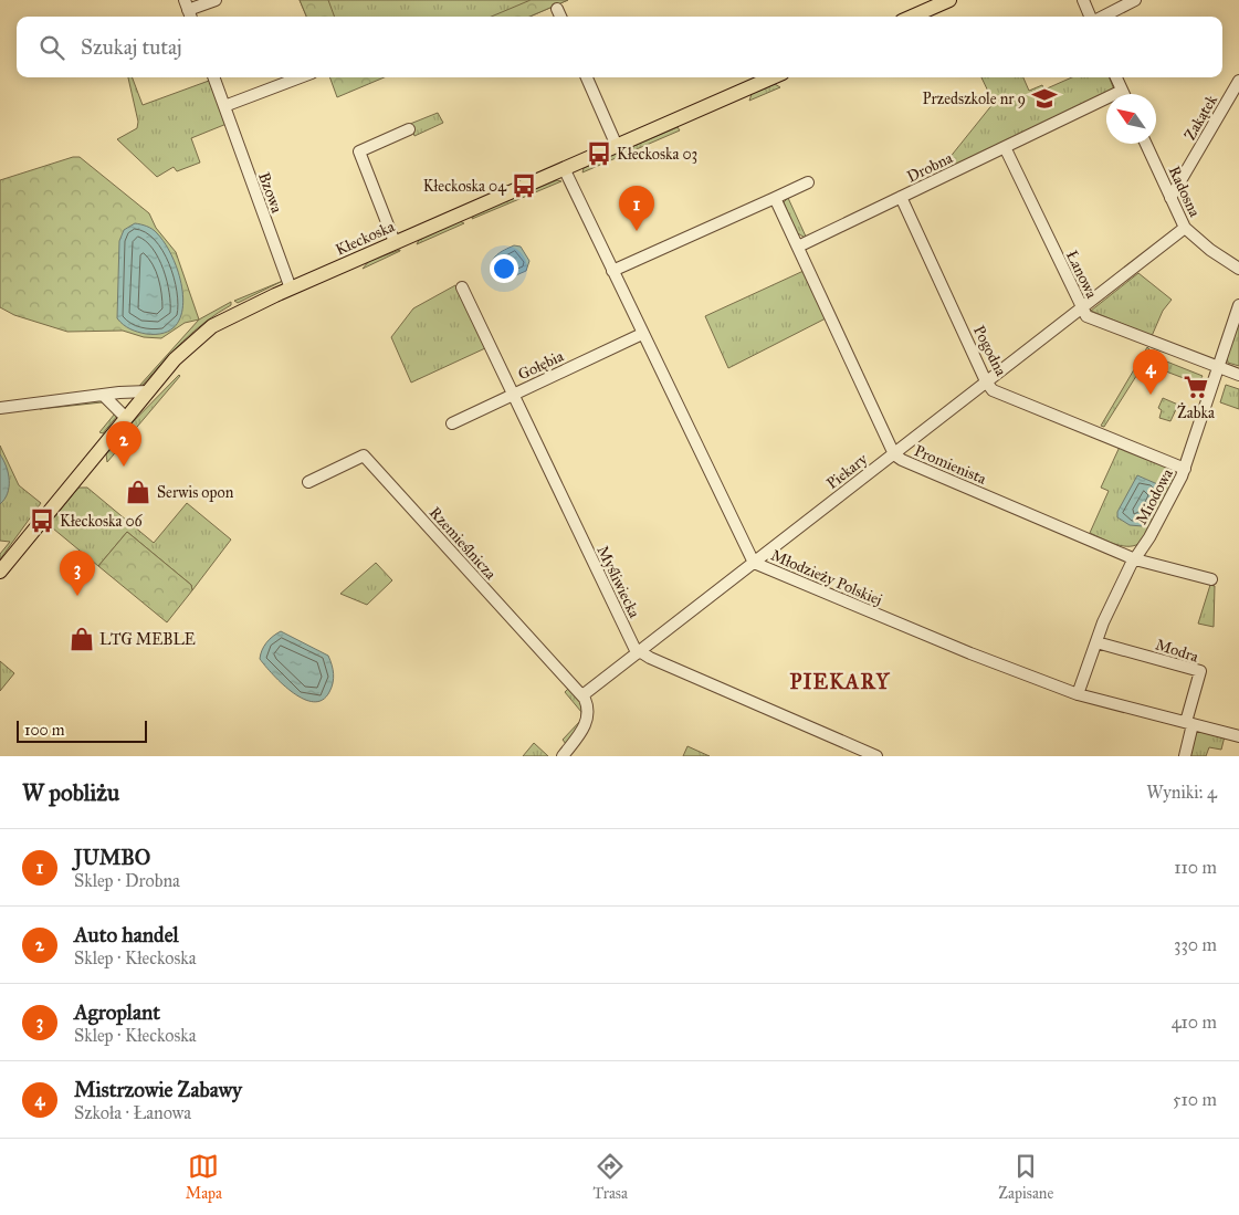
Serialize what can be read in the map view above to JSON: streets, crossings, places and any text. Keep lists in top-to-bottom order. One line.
{"streets":{"main road":["Kłeckoska"],"street":["Zakątek","Drobna","Radosna","Bzowa","Łanowa","Pogodna","Gołębia","Promienista","Piekary","Miodowa","Rzemieślnicza","Młodzieży Polskiej","Myśliwiecka","Modra"]},"crossings":[["Zakątek","Radosna"],["Drobna","Łanowa"],["Drobna","Pogodna"],["Drobna","Promienista"],["Radosna","Piekary"],["Bzowa","Kłeckoska"],["Kłeckoska","Młodzieży Polskiej"],["Łanowa","Piekary"],["Łanowa","Miodowa"],["Pogodna","Piekary"],["Pogodna","Miodowa"],["Gołębia","Młodzieży Polskiej"],["Gołębia","Myśliwiecka"],["Promienista","Piekary"],["Promienista","Miodowa"],["Piekary","Rzemieślnicza"],["Piekary","Młodzieży Polskiej"],["Piekary","Myśliwiecka"],["Miodowa","Młodzieży Polskiej"],["Miodowa","Modra"],["Młodzieży Polskiej","Modra"]],"districts":["PIEKARY"],"places":{"school or university":["Przedszkole nr 9"],"bus stop":["Kłeckoska 03","Kłeckoska 04","Kłeckoska 06"],"supermarket":["Żabka"],"shop":["Serwis opon","LTG MEBLE"]},"scale_bar":"100 m","north":"top left","page":{"search":"Szukaj tutaj","pins":["1","4","2","3"],"scale":"100 m","heading":["W pobliżu","Wyniki: 4"],"list":[{"mark":"1","name":"JUMBO","note":"Sklep · Drobna","value":"110 m"},{"mark":"2","name":"Auto handel","note":"Sklep · Kłeckoska","value":"330 m"},{"mark":"3","name":"Agroplant","note":"Sklep · Kłeckoska","value":"410 m"},{"mark":"4","name":"Mistrzowie Zabawy","note":"Szkoła · Łanowa","value":"510 m"}],"nav":["Mapa","Trasa","Zapisane"]}}
